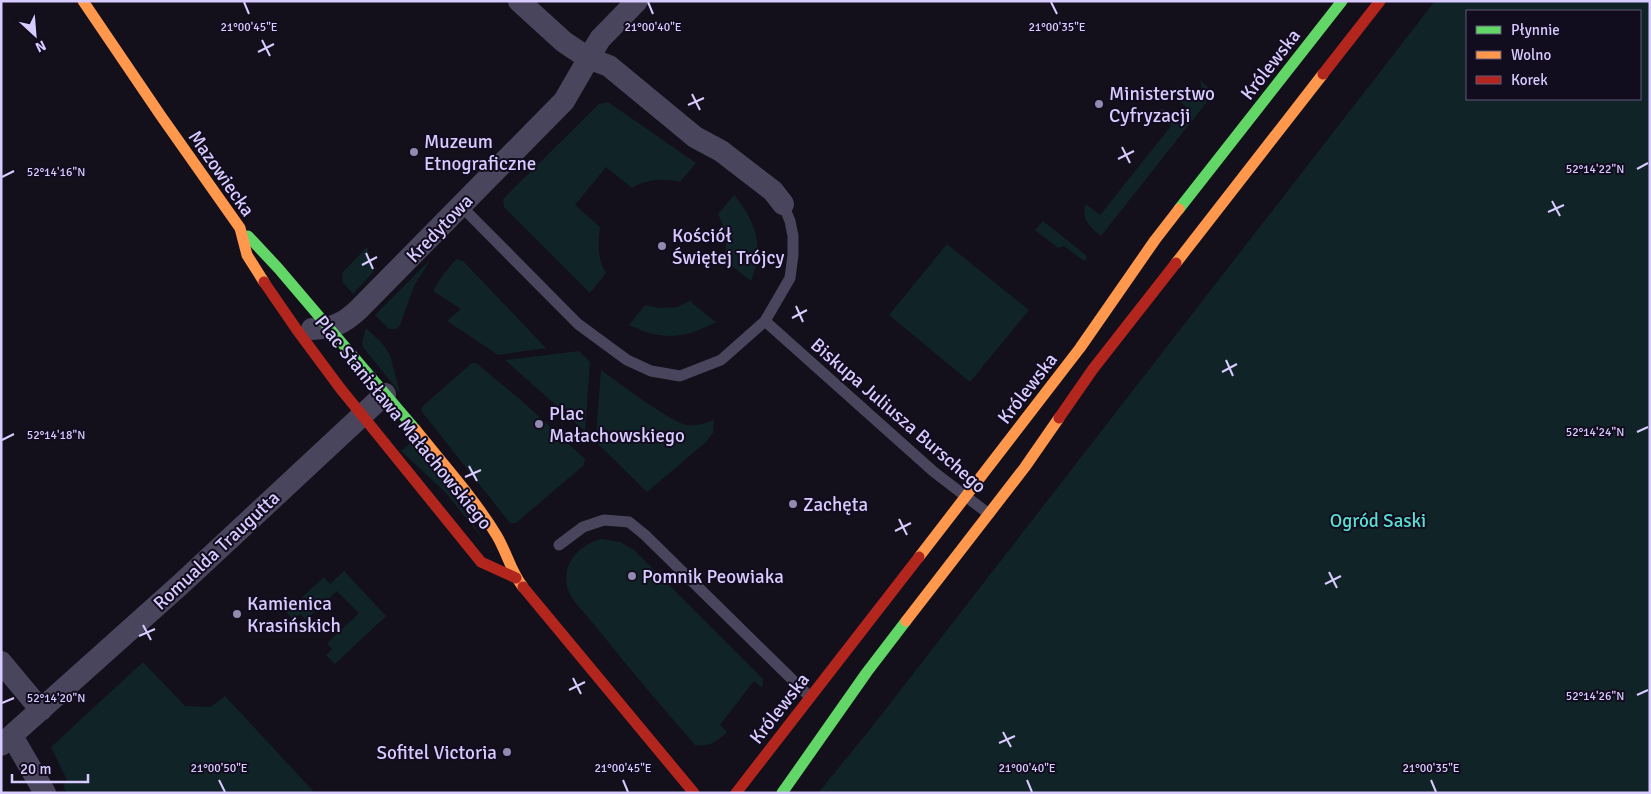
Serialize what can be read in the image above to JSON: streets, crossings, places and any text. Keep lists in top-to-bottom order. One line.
{"streets":{"street":["Królewska","Mazowiecka","Kredytowa","Plac Stanisława Małachowskiego","Romualda Traugutta"],"lane":["Biskupa Juliusza Burschego"]},"crossings":[["Królewska","Biskupa Juliusza Burschego"],["Mazowiecka","Kredytowa"],["Mazowiecka","Plac Stanisława Małachowskiego"],["Mazowiecka","Romualda Traugutta"],["Kredytowa","Plac Stanisława Małachowskiego"],["Plac Stanisława Małachowskiego","Romualda Traugutta"]],"parks":["Ogród Saski"],"places":["Ministerstwo Cyfryzacji","Muzeum Etnograficzne","Kościół Świętej Trójcy","Plac Małachowskiego","Zachęta","Pomnik Peowiaka","Kamienica Krasińskich","Sofitel Victoria"],"legend":["Płynnie","Wolno","Korek"],"scale_bar":"20 m","north":"bottom right","coordinates":["21°00'45\"E","21°00'40\"E","21°00'35\"E","52°14'22\"N","52°14'16\"N","52°14'24\"N","52°14'18\"N","52°14'26\"N","52°14'20\"N","21°00'50\"E"]}
